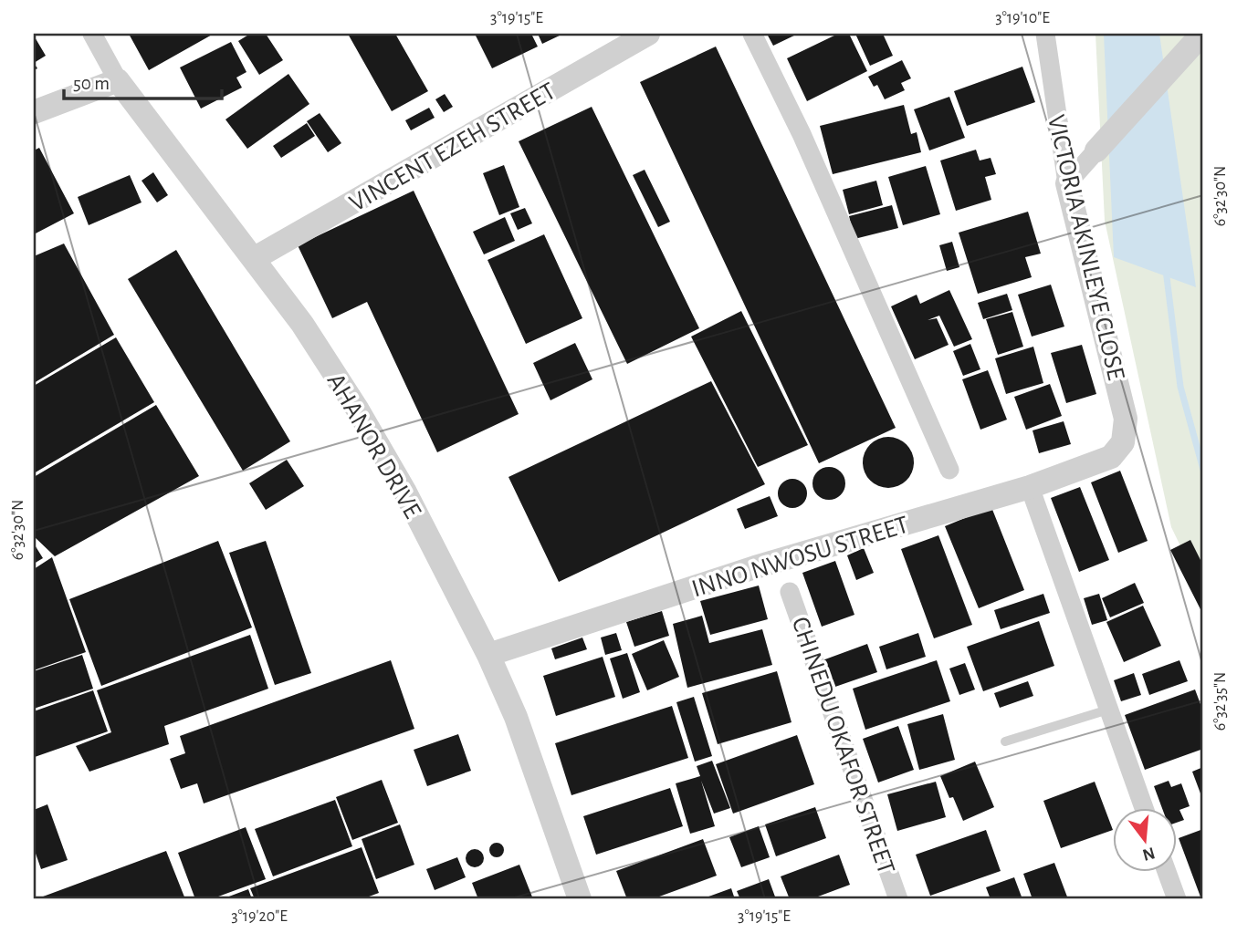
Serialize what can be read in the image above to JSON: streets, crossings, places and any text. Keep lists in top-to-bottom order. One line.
{"streets":{"street":["VINCENT EZEH STREET","VICTORIA AKINLEYE CLOSE","AHANOR DRIVE","INNO NWOSU STREET","CHINEDU OKAFOR STREET"]},"crossings":[["VINCENT EZEH STREET","AHANOR DRIVE"],["VICTORIA AKINLEYE CLOSE","INNO NWOSU STREET"],["AHANOR DRIVE","INNO NWOSU STREET"]],"scale_bar":"50 m","north":"bottom","coordinates":["3°19'15\"E","3°19'10\"E","6°32'30\"N","6°32'35\"N","3°19'20\"E"]}
